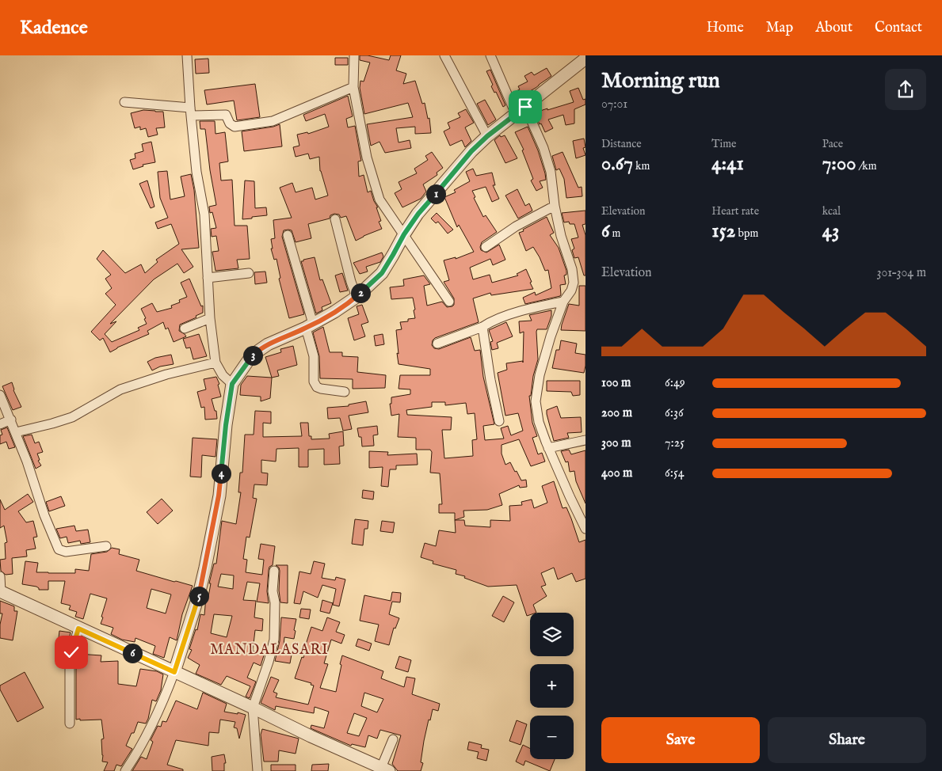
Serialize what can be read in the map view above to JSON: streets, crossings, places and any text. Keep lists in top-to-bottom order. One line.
{"districts":["MANDALASARI"],"page":{"header":"Kadence","nav":["Home","Map","About","Contact"],"heading":["Morning run","07:01"],"stats":[["Distance","0.67 km"],["Time","4:41"],["Pace","7:00 /km"],["Elevation","6 m"],["Heart rate","152 bpm"],["kcal","43"]],"pins":["1","2","3","4","5","6"],"chart":["Elevation","301–304 m"],"list":[{"name":"100 m","note":"6:49"},{"name":"200 m","note":"6:36"},{"name":"300 m","note":"7:25"},{"name":"400 m","note":"6:54"}],"map_buttons":["+","−"],"buttons":["Save","Share"]}}
